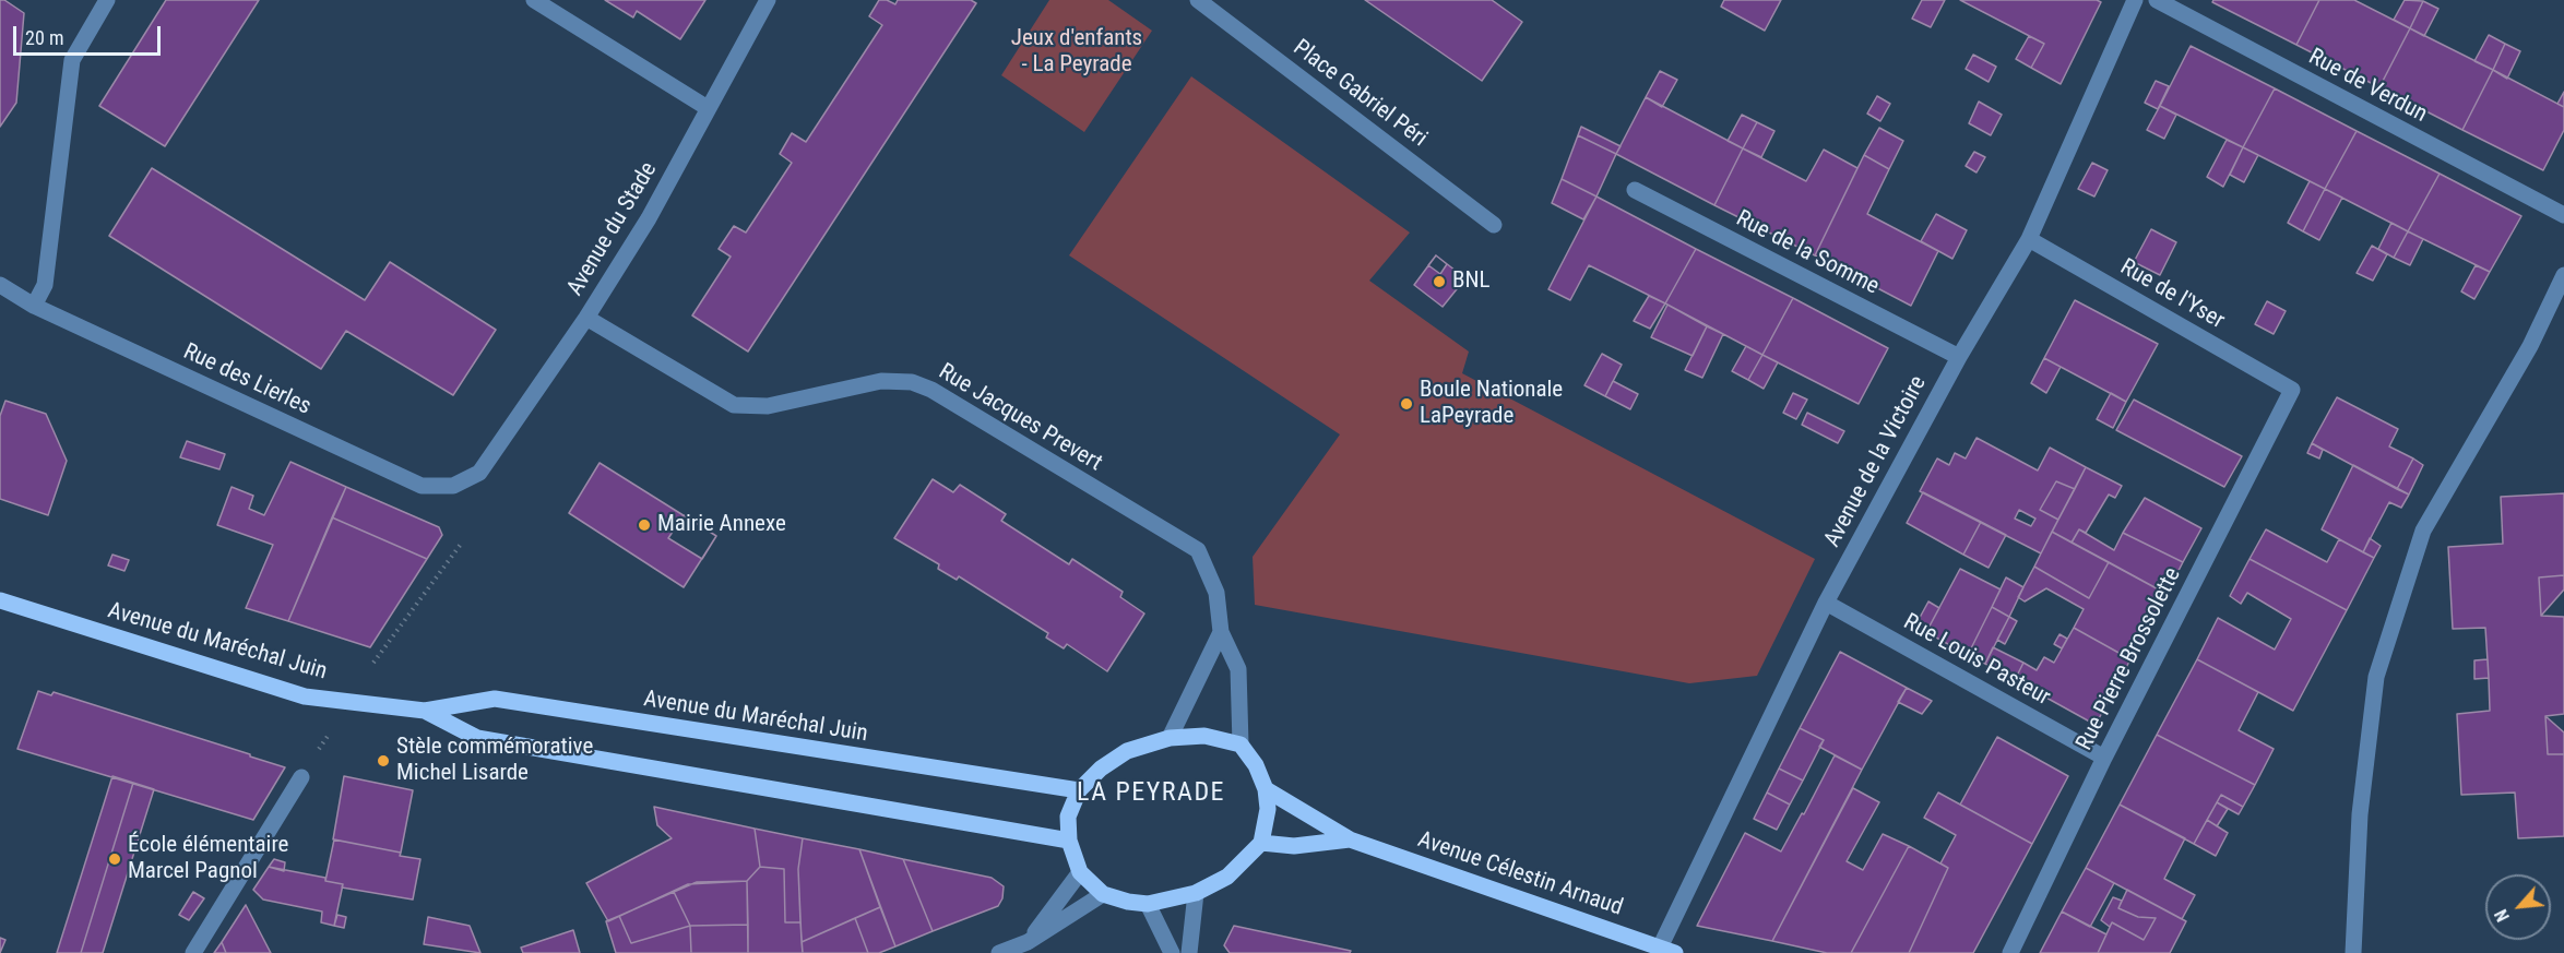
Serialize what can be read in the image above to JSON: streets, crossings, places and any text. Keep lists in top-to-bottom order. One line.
{"streets":{"main road":["Avenue du Maréchal Juin","Avenue Célestin Arnaud"],"street":["Rue de Verdun","Place Gabriel Péri","Avenue du Stade","Rue de la Somme","Rue de l'Yser","Rue des Lierles","Rue Jacques Prevert","Avenue de la Victoire","Rue Pierre Brossolette","Rue Louis Pasteur"]},"crossings":[["Avenue du Stade","Rue des Lierles"],["Avenue du Stade","Rue Jacques Prevert"],["Rue de la Somme","Avenue de la Victoire"],["Rue de l'Yser","Avenue de la Victoire"],["Rue de l'Yser","Rue Pierre Brossolette"],["Rue Jacques Prevert","Avenue du Maréchal Juin"],["Rue Jacques Prevert","Avenue Célestin Arnaud"],["Avenue de la Victoire","Rue Louis Pasteur"],["Avenue de la Victoire","Avenue Célestin Arnaud"],["Avenue du Maréchal Juin","Avenue Célestin Arnaud"],["Rue Pierre Brossolette","Rue Louis Pasteur"]],"districts":["LA PEYRADE"],"parks":["Jeux d'enfants - La Peyrade"],"places":["BNL","Boule Nationale LaPeyrade","Mairie Annexe","Stèle commémorative Michel Lisarde","École élémentaire Marcel Pagnol"],"scale_bar":"20 m","north":"bottom left"}
